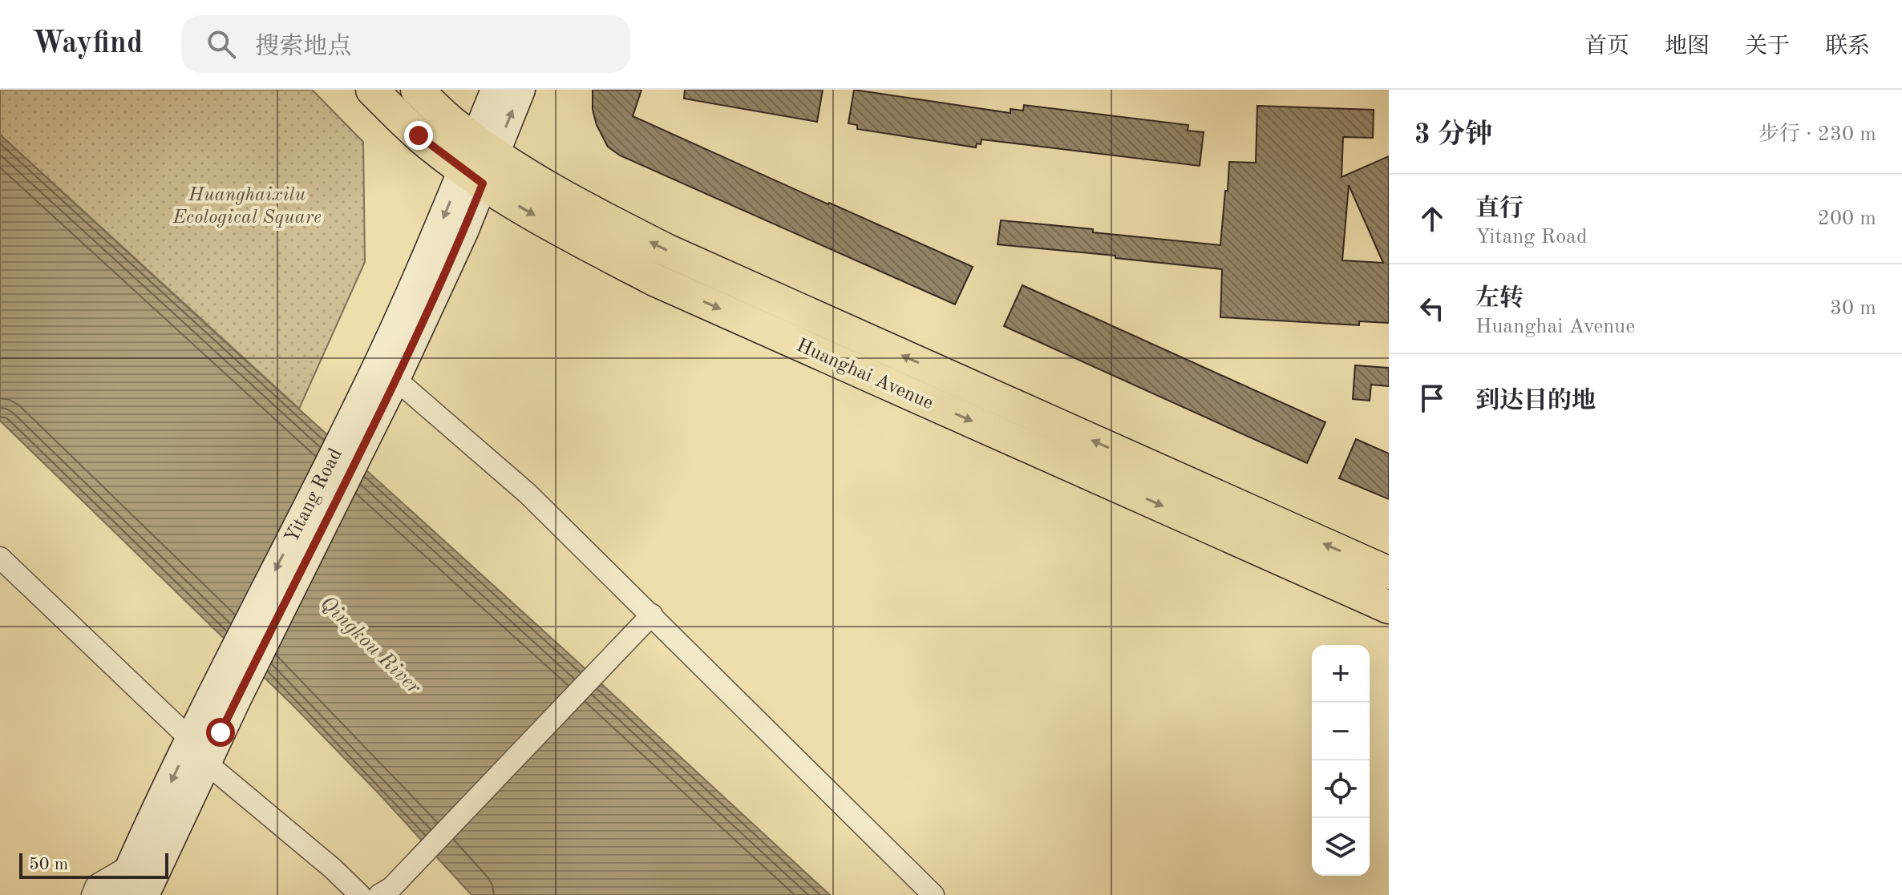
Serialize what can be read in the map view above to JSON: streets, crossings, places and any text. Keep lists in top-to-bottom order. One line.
{"streets":{"main road":["Huanghai Avenue","Yitang Road"]},"crossings":[["Huanghai Avenue","Yitang Road"]],"water":["Qingkou River"],"parks":["Huanghaixilu Ecological Square"],"scale_bar":"50 m","page":{"header":"Wayfind","search":"搜索地点","nav":["首页","地图","关于","联系"],"heading":["3 分钟","步行 · 230 m"],"list":[["直行","Yitang Road","200 m"],["左转","Huanghai Avenue","30 m"],"到达目的地"],"map_buttons":["+","−"],"scale":"50 m"}}
